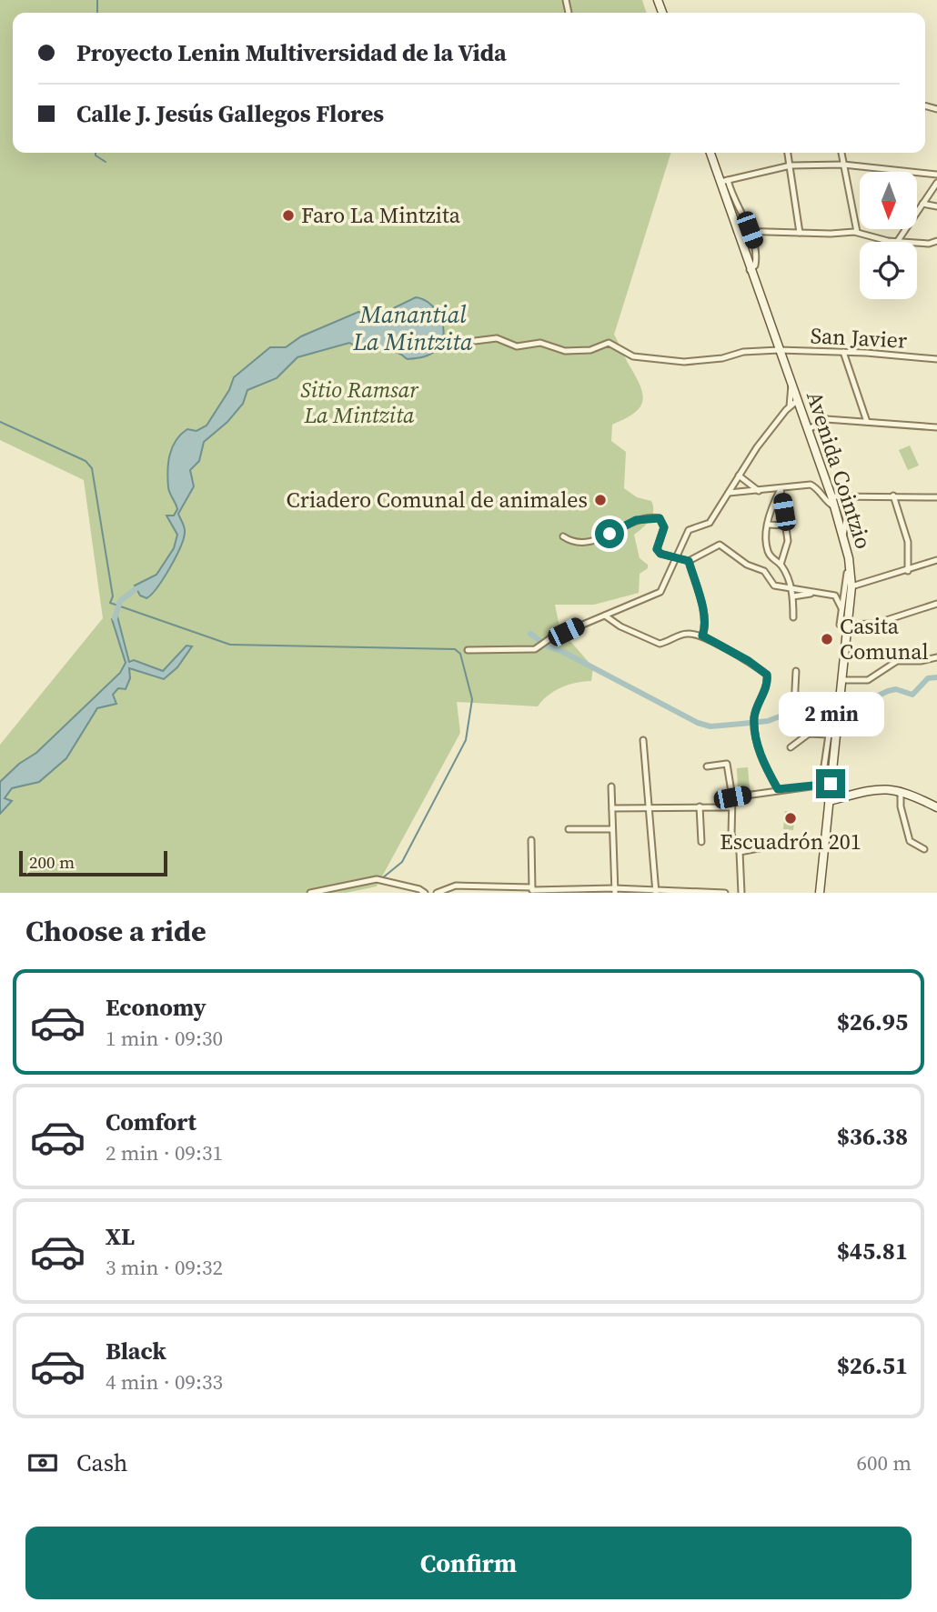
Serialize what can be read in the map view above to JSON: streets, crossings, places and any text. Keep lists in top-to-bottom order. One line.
{"streets":{"main road":["Avenida Cointzio"],"street":["San Javier"]},"crossings":[["San Javier","Avenida Cointzio"]],"water":["Manantial La Mintzita"],"parks":["Sitio Ramsar La Mintzita"],"places":["Faro La Mintzita","Criadero Comunal de animales","Casita Comunal","Escuadrón 201"],"scale_bar":"200 m","north":"bottom","page":{"banner":["Proyecto Lenin Multiversidad de la Vida","Calle J. Jesús Gallegos Flores"],"bubble":"2 min","scale":"200 m","heading":"Choose a ride","list":[{"name":"Economy","note":"1 min · 09:30","value":"$26.95"},{"name":"Comfort","note":"2 min · 09:31","value":"$36.38"},{"name":"XL","note":"3 min · 09:32","value":"$45.81"},{"name":"Black","note":"4 min · 09:33","value":"$26.51"}],"pay":["Cash","600 m"],"buttons":"Confirm"}}
